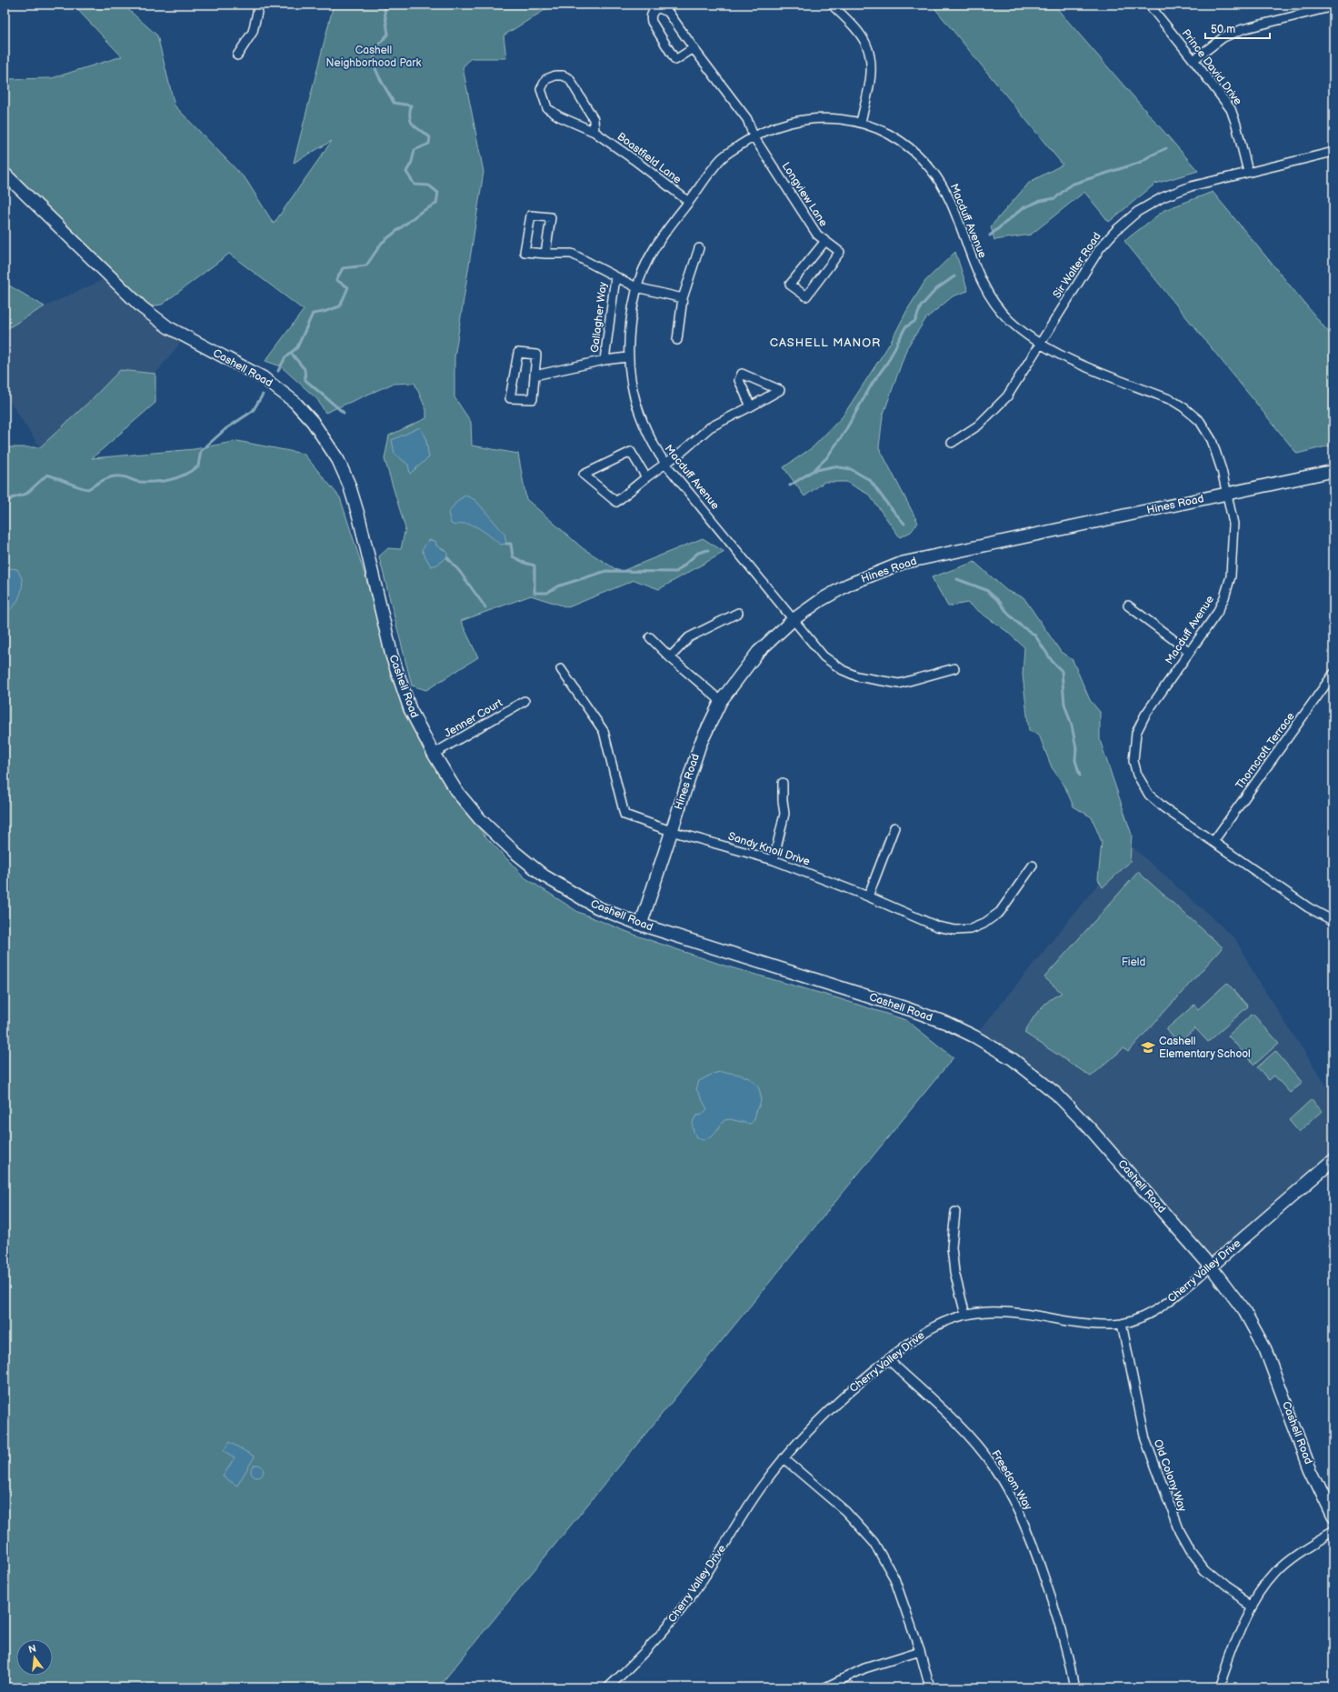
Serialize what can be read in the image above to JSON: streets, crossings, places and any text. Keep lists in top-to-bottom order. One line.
{"streets":{"street":["Prince David Drive","Boastfield Lane","Longview Lane","Macduff Avenue","Sir Walter Road","Gallagher Way","Cashell Road","Hines Road","Jenner Court","Thorncroft Terrace","Sandy Knoll Drive","Cherry Valley Drive","Old Colony Way","Freedom Way"]},"crossings":[["Prince David Drive","Sir Walter Road"],["Boastfield Lane","Macduff Avenue"],["Longview Lane","Macduff Avenue"],["Macduff Avenue","Sir Walter Road"],["Macduff Avenue","Gallagher Way"],["Macduff Avenue","Hines Road"],["Macduff Avenue","Thorncroft Terrace"],["Cashell Road","Hines Road"],["Cashell Road","Jenner Court"],["Cashell Road","Cherry Valley Drive"],["Hines Road","Sandy Knoll Drive"],["Cherry Valley Drive","Old Colony Way"],["Cherry Valley Drive","Freedom Way"]],"districts":["CASHELL MANOR"],"parks":["Cashell Neighborhood Park","Field"],"places":{"school or university":["Cashell Elementary School"]},"scale_bar":"50 m","north":"top"}
